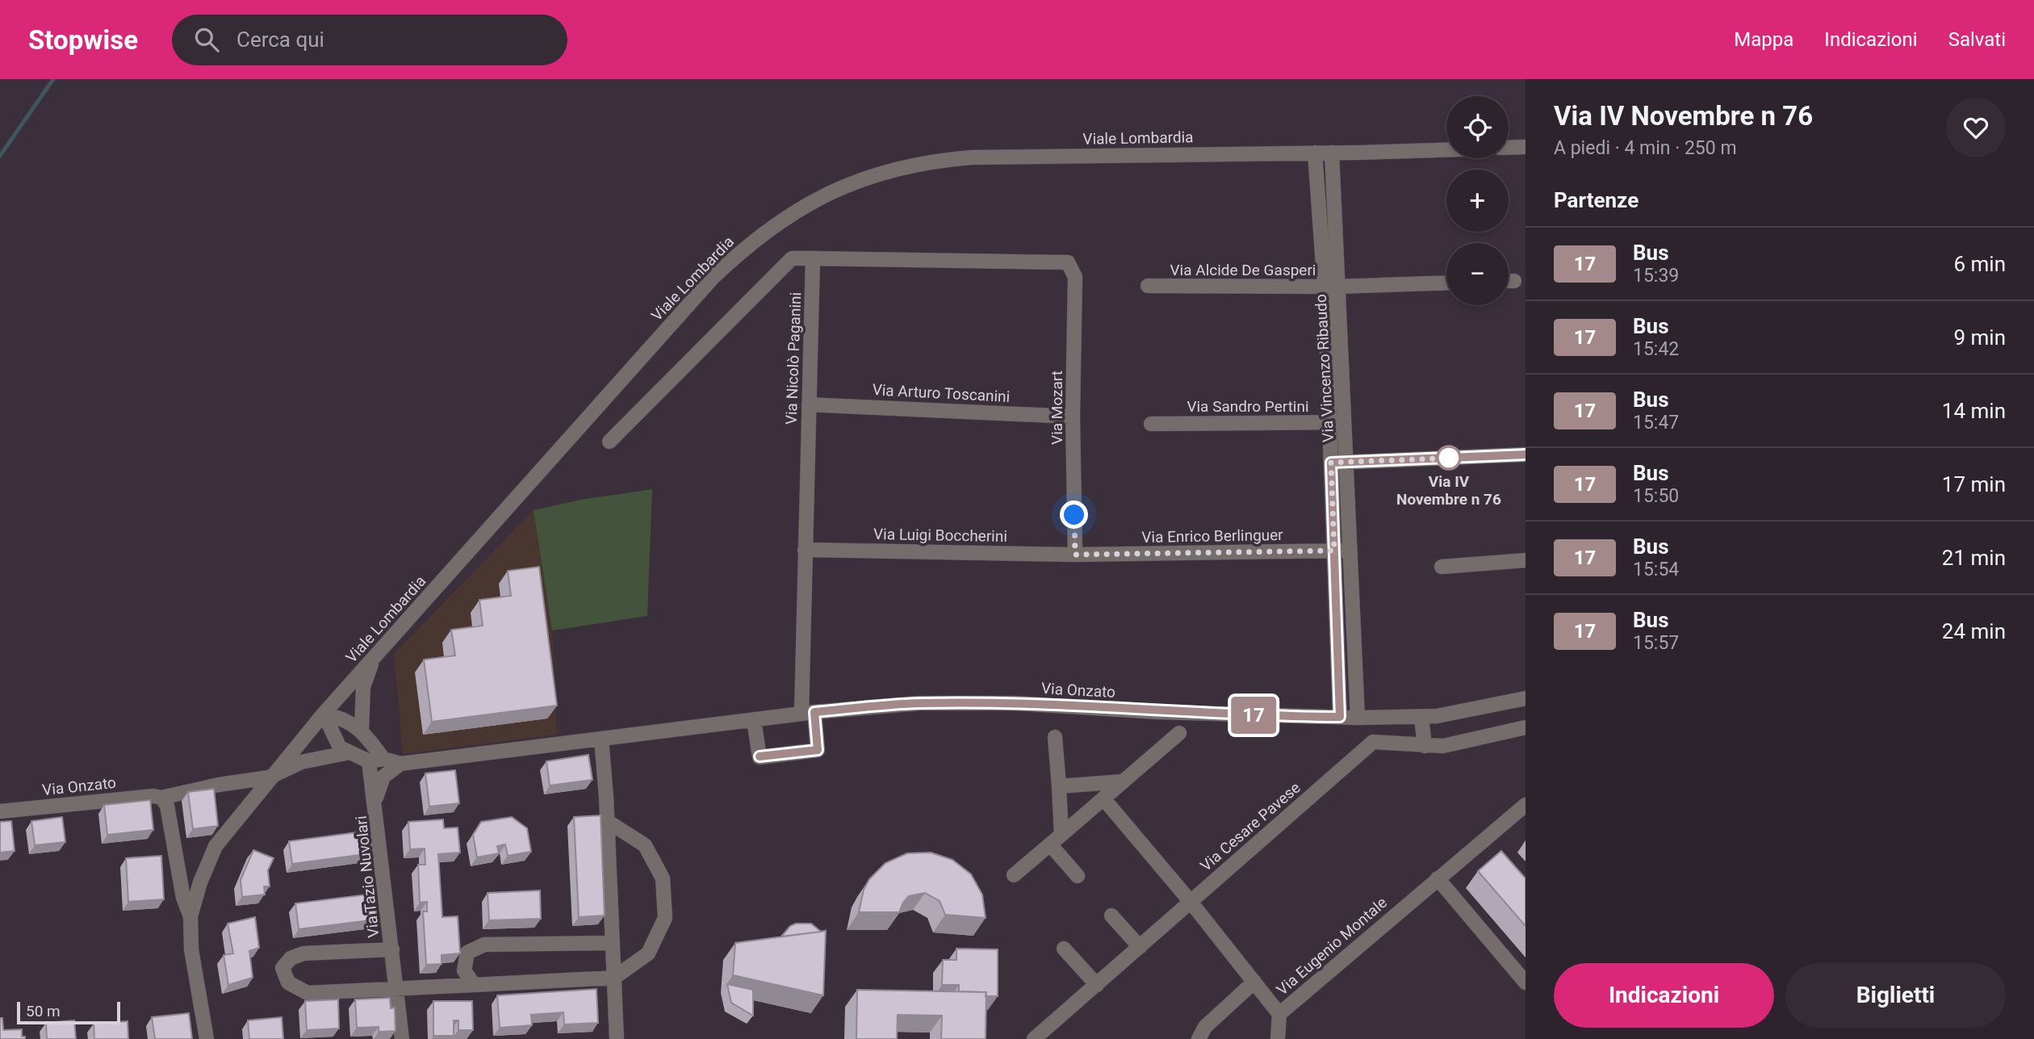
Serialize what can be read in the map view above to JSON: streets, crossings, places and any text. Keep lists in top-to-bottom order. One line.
{"streets":{"street":["Viale Lombardia","Via Alcide De Gasperi","Via Nicolò Paganini","Via Vincenzo Ribaudo","Via Arturo Toscanini","Via Sandro Pertini","Via Mozart","Via Luigi Boccherini","Via Enrico Berlinguer","Via Onzato","Via Cesare Pavese","Via Tazio Nuvolari","Via Eugenio Montale"]},"crossings":[["Viale Lombardia","Via Vincenzo Ribaudo"],["Viale Lombardia","Via Onzato"],["Via Alcide De Gasperi","Via Vincenzo Ribaudo"],["Via Nicolò Paganini","Via Arturo Toscanini"],["Via Nicolò Paganini","Via Mozart"],["Via Nicolò Paganini","Via Luigi Boccherini"],["Via Nicolò Paganini","Via Onzato"],["Via Vincenzo Ribaudo","Via Sandro Pertini"],["Via Vincenzo Ribaudo","Via Enrico Berlinguer"],["Via Vincenzo Ribaudo","Via Onzato"],["Via Arturo Toscanini","Via Mozart"],["Via Mozart","Via Luigi Boccherini"],["Via Mozart","Via Enrico Berlinguer"],["Via Luigi Boccherini","Via Enrico Berlinguer"],["Via Cesare Pavese","Via Eugenio Montale"]],"places":["Via IV Novembre n 76"],"lines":["bus line 17"],"scale_bar":"50 m","page":{"header":"Stopwise","search":"Cerca qui","nav":["Mappa","Indicazioni","Salvati"],"on_map":"17","heading":[["Via IV Novembre n 76","A piedi · 4 min · 250 m"],"Partenze"],"map_buttons":["+","−"],"list":[{"mark":"17","name":"Bus","note":"15:39","value":"6 min"},{"mark":"17","name":"Bus","note":"15:42","value":"9 min"},{"mark":"17","name":"Bus","note":"15:47","value":"14 min"},{"mark":"17","name":"Bus","note":"15:50","value":"17 min"},{"mark":"17","name":"Bus","note":"15:54","value":"21 min"},{"mark":"17","name":"Bus","note":"15:57","value":"24 min"}],"buttons":["Indicazioni","Biglietti"],"scale":"50 m"}}
